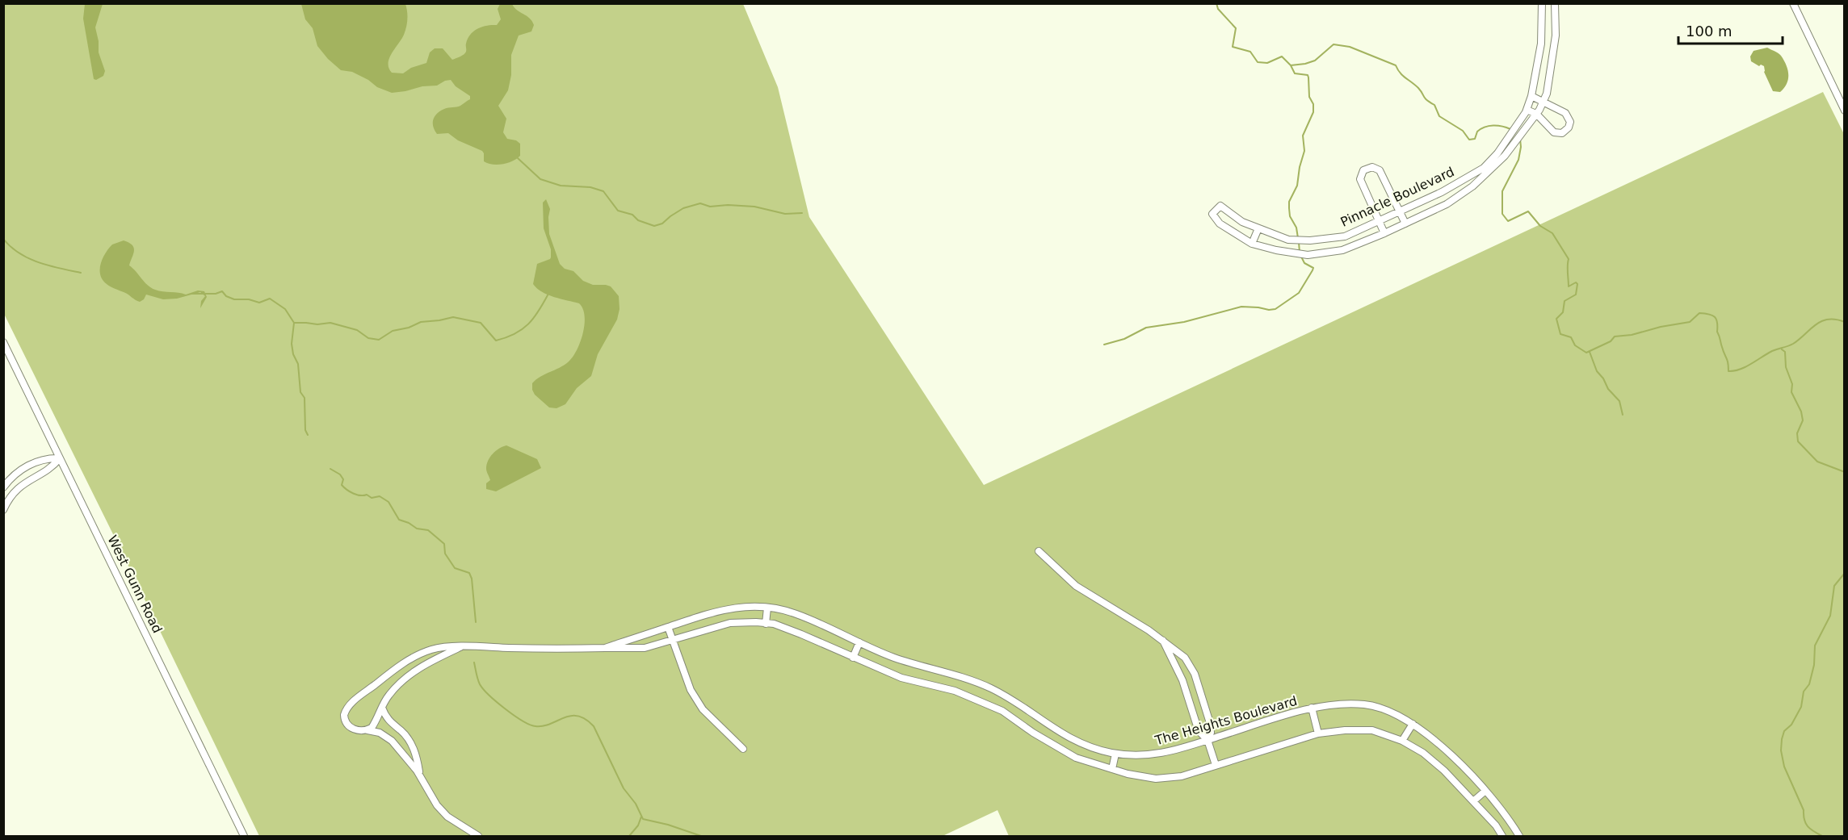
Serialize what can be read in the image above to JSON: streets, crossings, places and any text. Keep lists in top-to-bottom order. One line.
{"streets":{"street":["Pinnacle Boulevard","West Gunn Road","The Heights Boulevard"]},"scale_bar":"100 m"}
